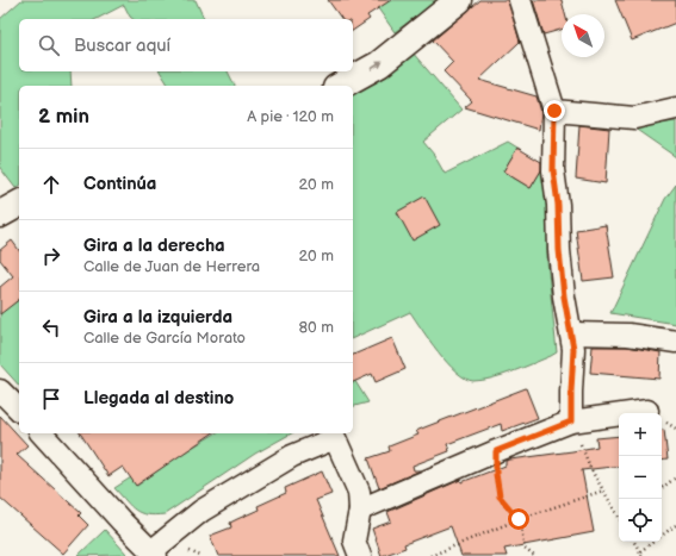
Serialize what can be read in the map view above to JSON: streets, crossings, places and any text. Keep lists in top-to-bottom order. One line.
{"north":"top left","page":{"search":"Buscar aquí","heading":["2 min","A pie · 120 m"],"list":[["Continúa","20 m"],["Gira a la derecha","Calle de Juan de Herrera","20 m"],["Gira a la izquierda","Calle de García Morato","80 m"],"Llegada al destino"],"map_buttons":["+","−"]}}
